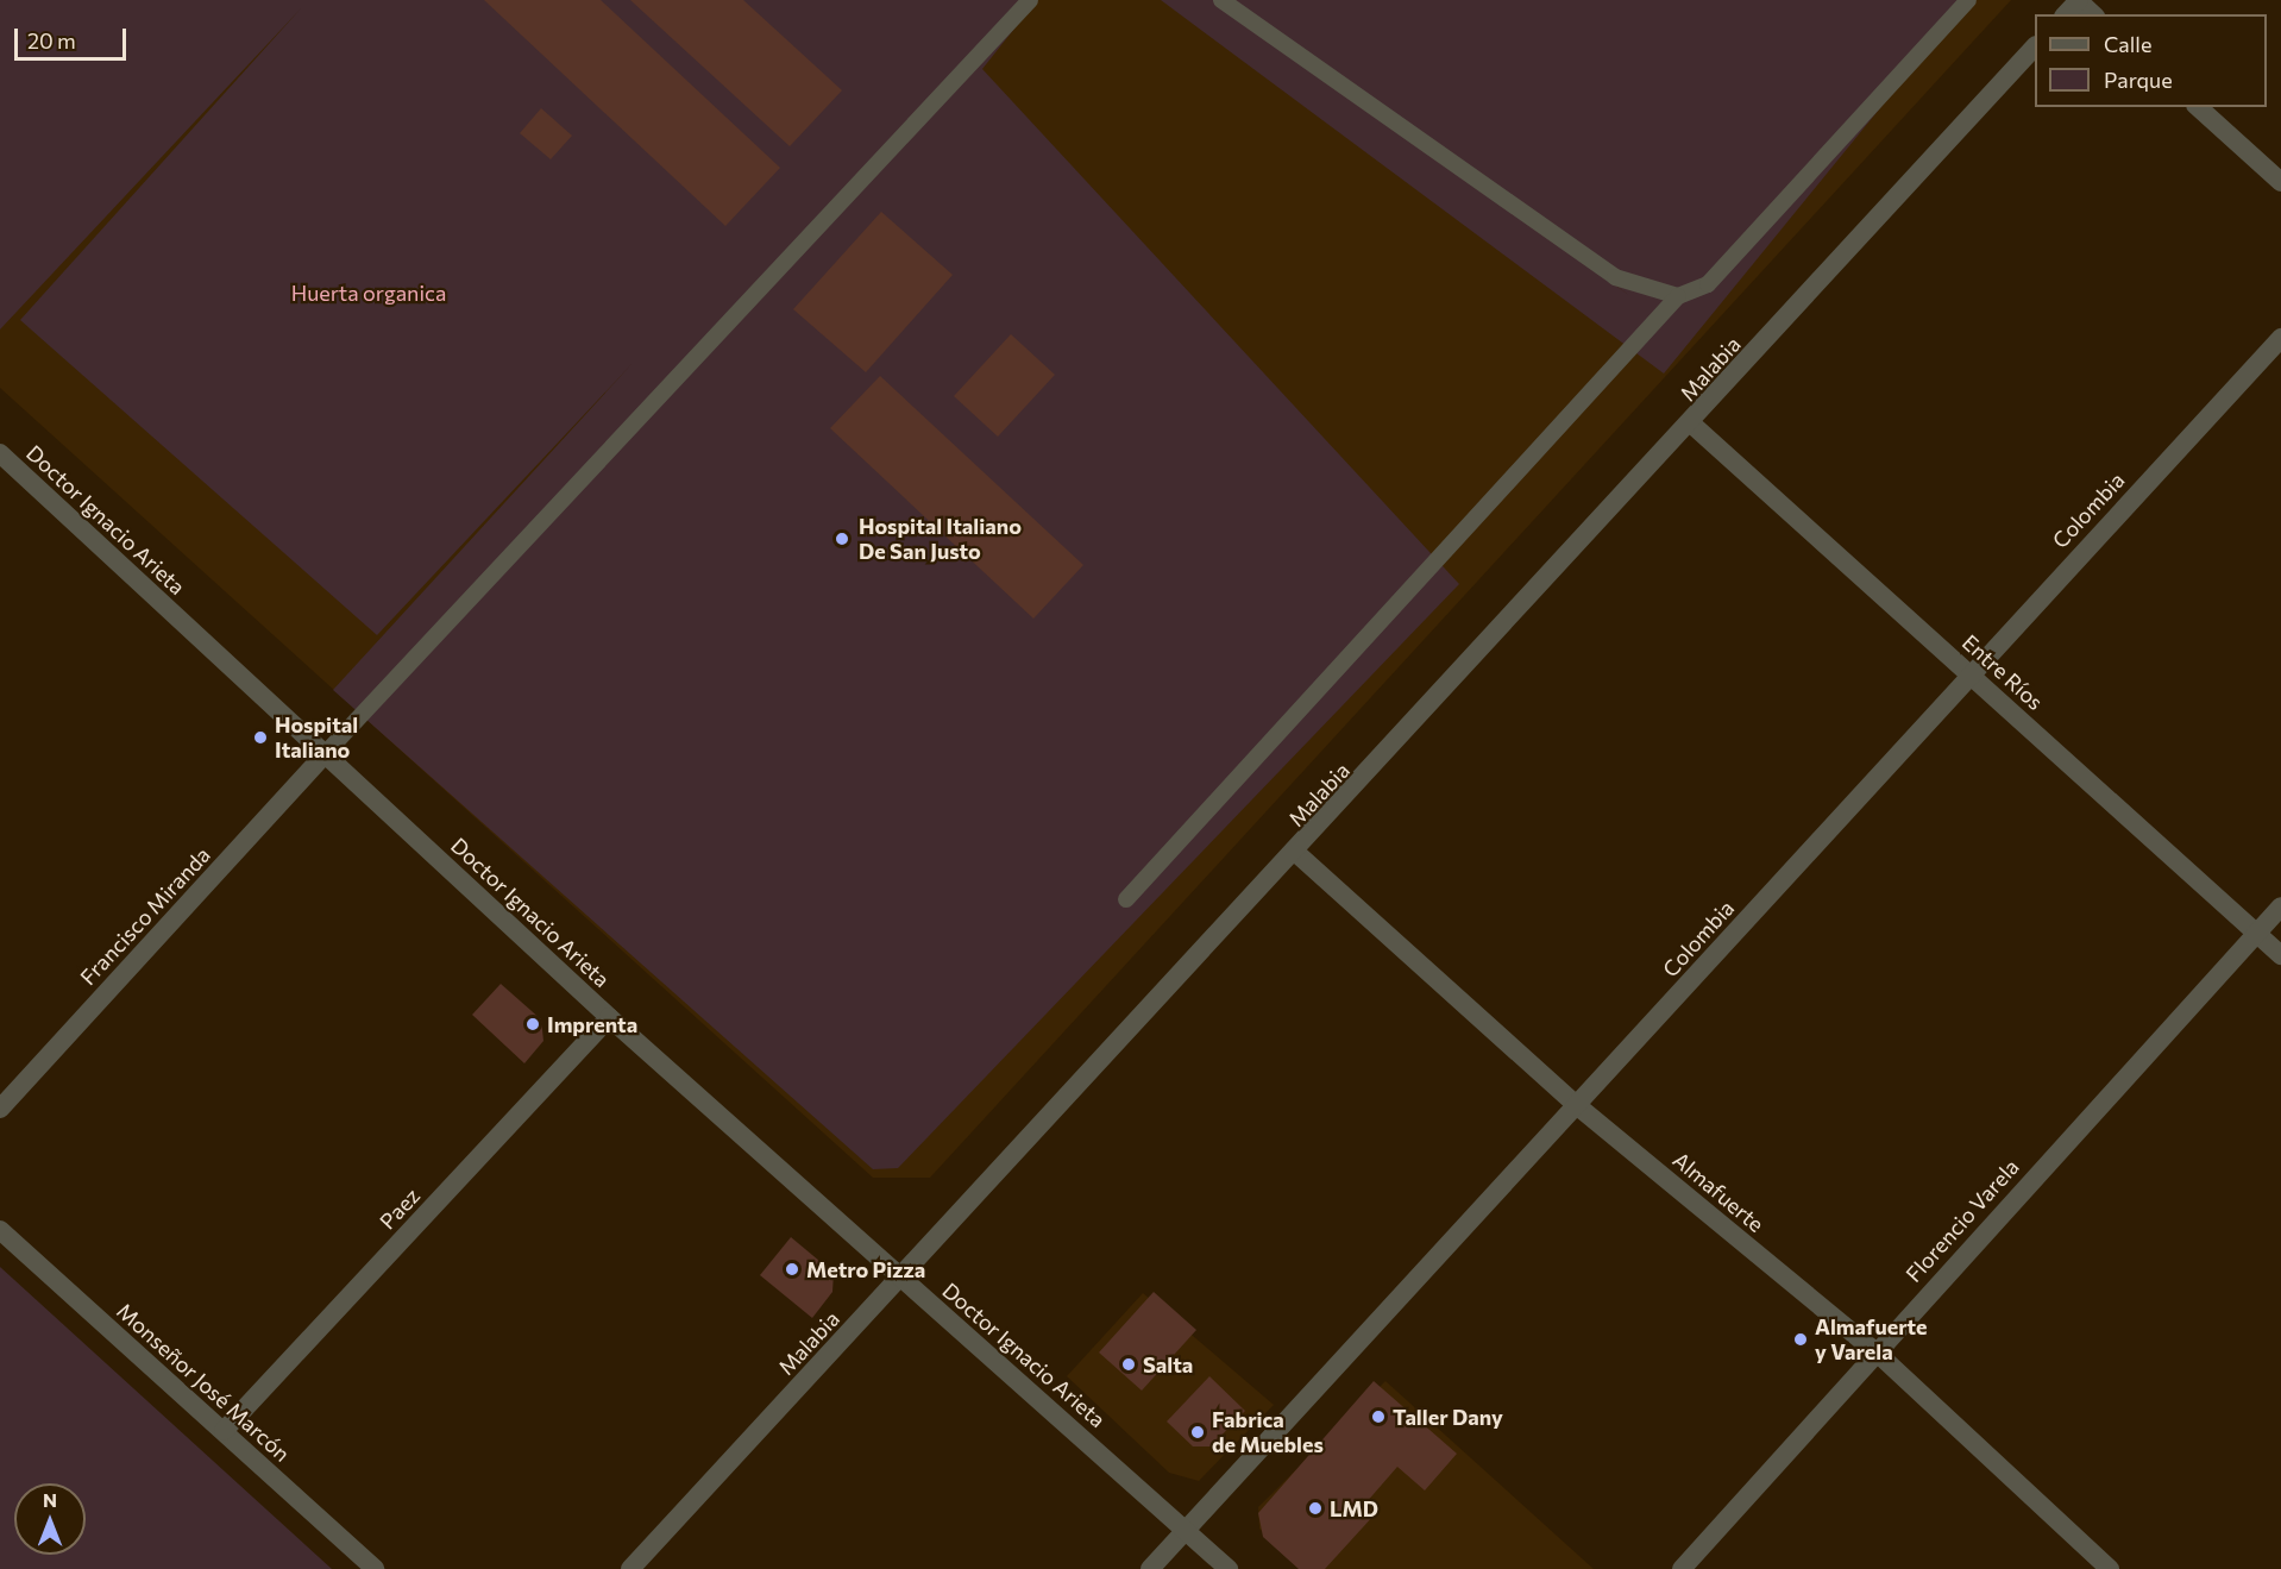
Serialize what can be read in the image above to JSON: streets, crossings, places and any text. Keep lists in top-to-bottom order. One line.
{"streets":{"street":["Malabia","Colombia","Doctor Ignacio Arieta","Entre Ríos","Francisco Miranda","Almafuerte","Paez","Florencio Varela","Monseñor José Marcón"]},"crossings":[["Malabia","Doctor Ignacio Arieta"],["Malabia","Entre Ríos"],["Malabia","Almafuerte"],["Colombia","Doctor Ignacio Arieta"],["Colombia","Entre Ríos"],["Colombia","Almafuerte"],["Doctor Ignacio Arieta","Francisco Miranda"],["Doctor Ignacio Arieta","Paez"],["Entre Ríos","Florencio Varela"],["Almafuerte","Florencio Varela"],["Paez","Monseñor José Marcón"]],"parks":["Huerta organica"],"places":["Hospital Italiano De San Justo","Hospital Italiano","Imprenta","Metro Pizza","Almafuerte y Varela","Salta","Taller Dany","Fabrica de Muebles","LMD"],"legend":["Calle","Parque"],"scale_bar":"20 m","north":"top"}
